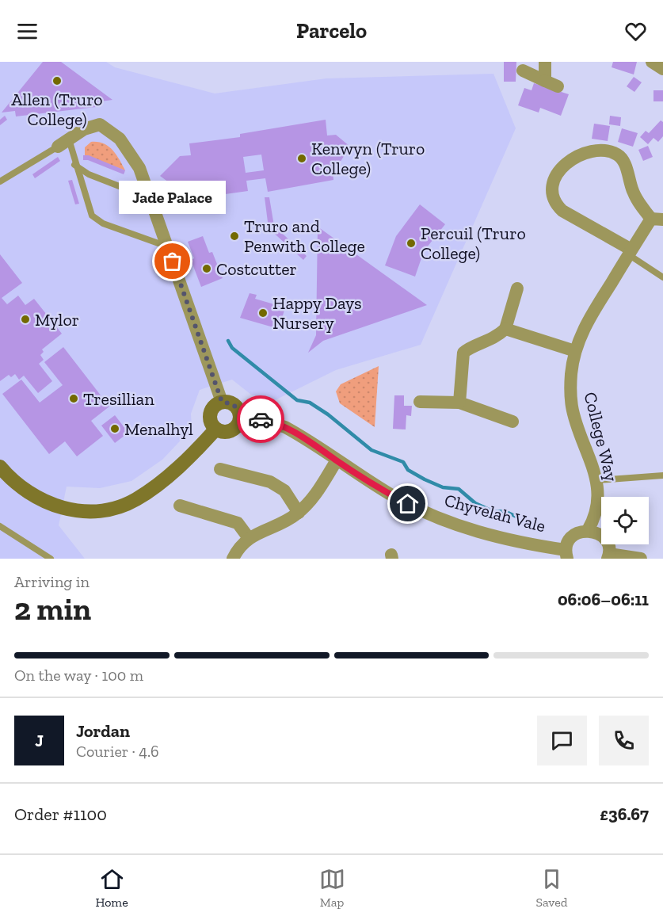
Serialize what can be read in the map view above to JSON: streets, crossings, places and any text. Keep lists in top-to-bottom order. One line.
{"streets":{"street":["College Way","Chyvelah Vale"]},"crossings":[["College Way","Chyvelah Vale"]],"places":["Allen (Truro College)","Kenwyn (Truro College)","Truro and Penwith College","Percuil (Truro College)","Jade Palace","Costcutter","Happy Days Nursery","Mylor","Tresillian","Menalhyl"],"page":{"header":"Parcelo","bubble":"Jade Palace","heading":["2 min","Arriving in","06:06–06:11"],"panel":["Jordan","Courier · 4.6","Order #1100","£36.67"],"bar":"On the way · 100 m","round":"J","tabs":["Home","Map","Saved"]}}
